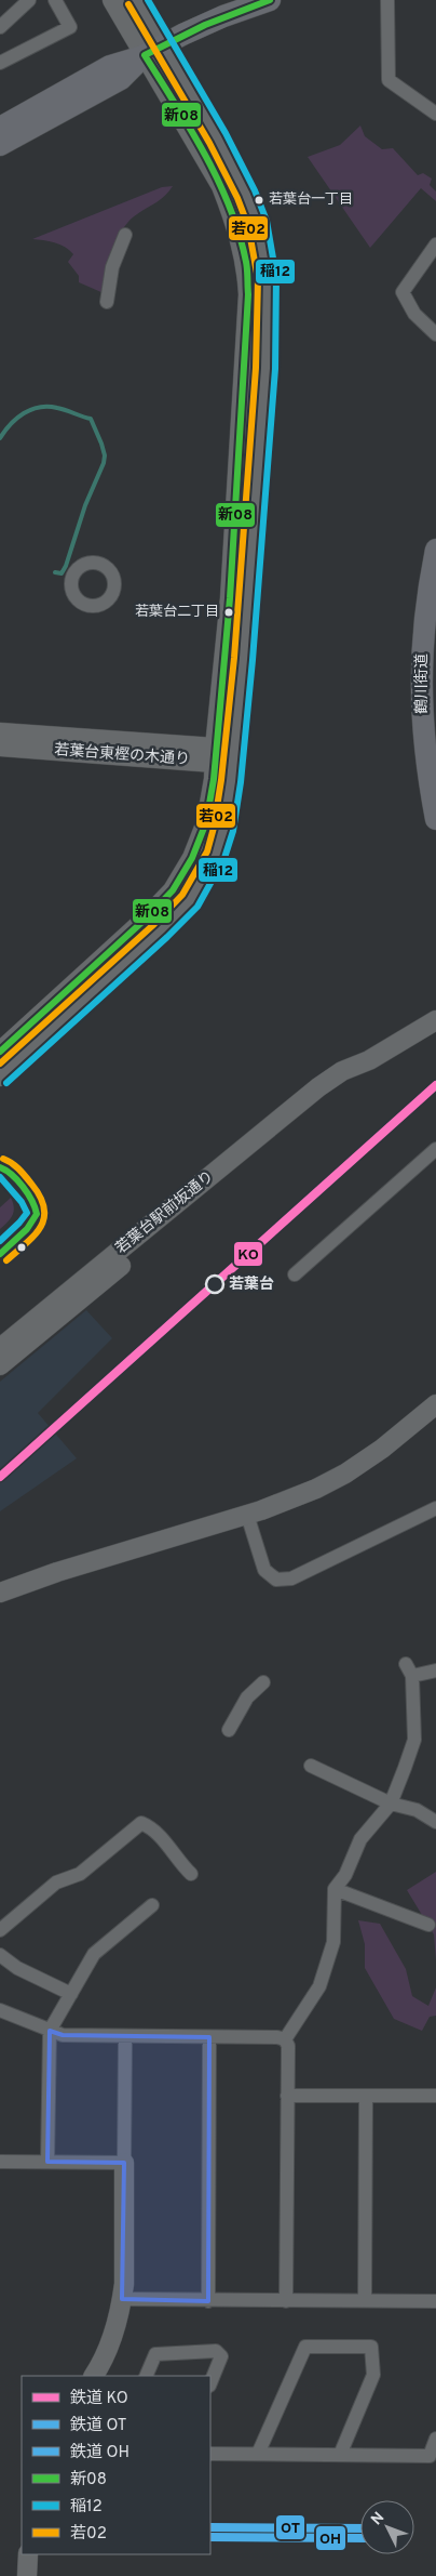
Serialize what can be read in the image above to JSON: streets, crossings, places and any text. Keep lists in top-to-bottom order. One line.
{"streets":{"main road":["鶴川街道"],"street":["若葉台東樫の木通り","若葉台駅前坂通り"]},"places":["若葉台一丁目","若葉台二丁目","若葉台"],"lines":["transit line 新08","transit line 稲12","transit line 若02","rail line KO","rail line OT","rail line OH"],"legend":["鉄道 KO","鉄道 OT","鉄道 OH","新08","稲12","若02"],"north":"top left"}
